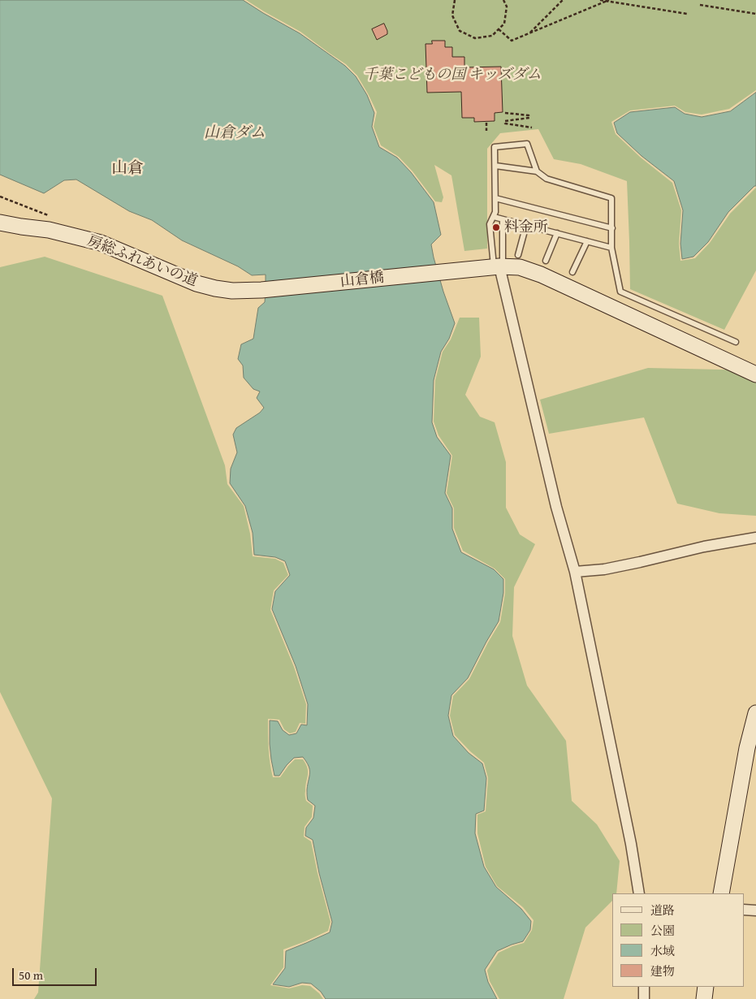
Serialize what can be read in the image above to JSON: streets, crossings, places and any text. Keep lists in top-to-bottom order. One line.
{"streets":{"street":["房総ふれあいの道","山倉橋"]},"crossings":[["房総ふれあいの道","山倉橋"]],"districts":["山倉"],"water":["山倉ダム"],"parks":["千葉こどもの国 キッズダム"],"places":["料金所"],"legend":["道路","公園","水域","建物"],"scale_bar":"50 m"}
